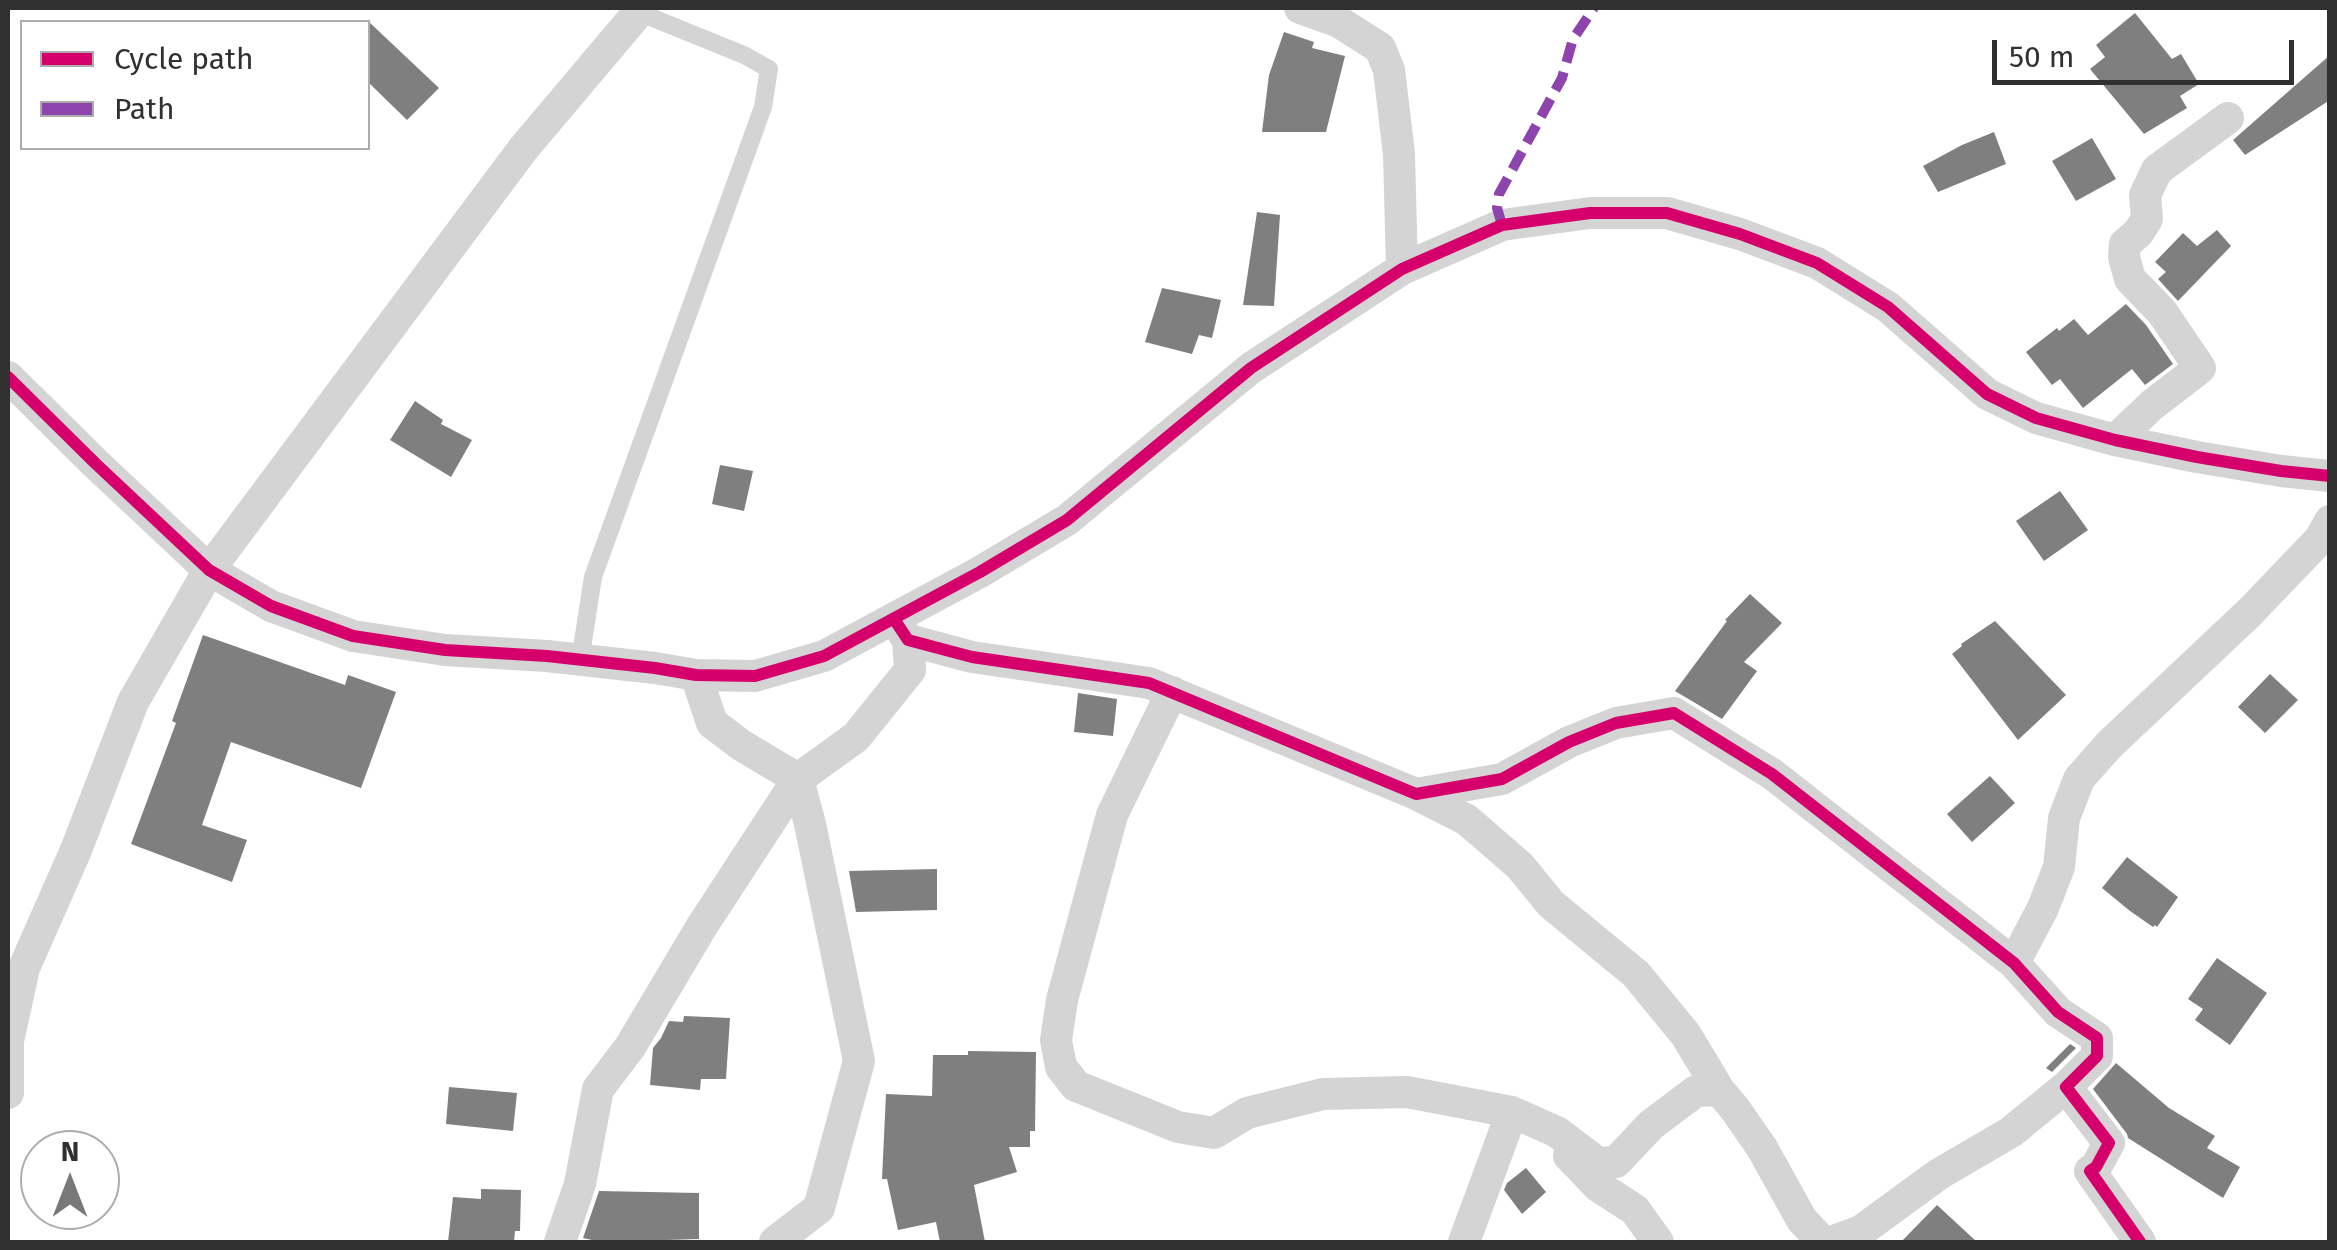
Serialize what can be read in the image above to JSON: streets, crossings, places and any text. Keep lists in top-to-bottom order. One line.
{"legend":["Cycle path","Path"],"scale_bar":"50 m","north":"top"}
